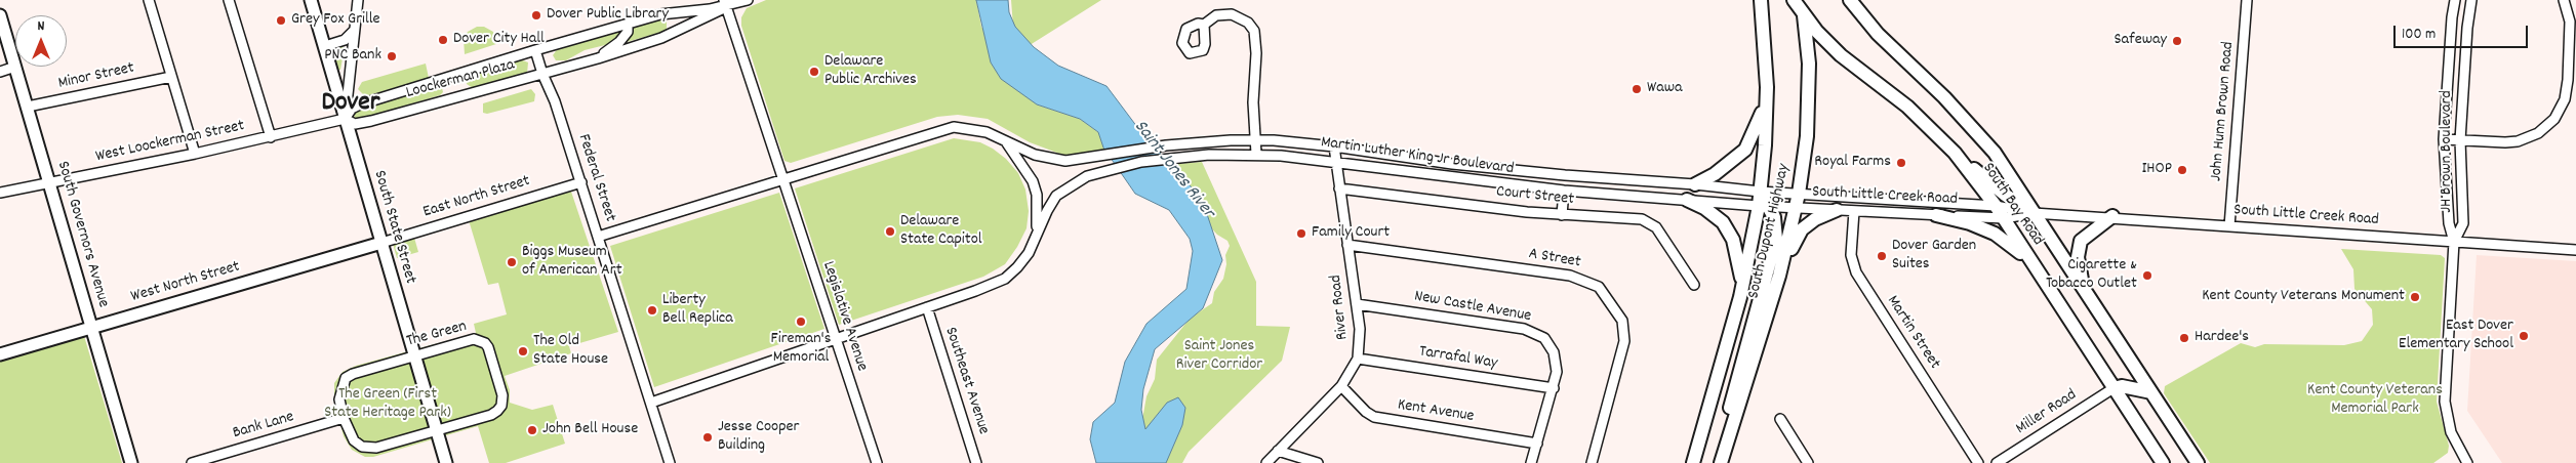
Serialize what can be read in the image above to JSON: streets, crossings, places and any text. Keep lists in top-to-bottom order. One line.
{"streets":{"highway":["South Bay Road","South Dupont Highway"],"main road":["South State Street","South Governors Avenue","West North Street"],"street":["Minor Street","Loockerman Plaza","John Hunn Brown Road","West Loockerman Street","JH Brown Boulevard","Martin Luther King Jr Boulevard","Federal Street","Court Street","South Little Creek Road","East North Street","A Street","River Road","New Castle Avenue","Legislative Avenue","Martin Street","The Green","Tarrafal Way","Southeast Avenue","Kent Avenue","Miller Road","Bank Lane"]},"crossings":[["Minor Street","South Governors Avenue"],["Loockerman Plaza","West Loockerman Street"],["Loockerman Plaza","Federal Street"],["Loockerman Plaza","South State Street"],["Loockerman Plaza","Legislative Avenue"],["John Hunn Brown Road","South Little Creek Road"],["West Loockerman Street","South State Street"],["West Loockerman Street","South Governors Avenue"],["JH Brown Boulevard","South Little Creek Road"],["Martin Luther King Jr Boulevard","Federal Street"],["Martin Luther King Jr Boulevard","South Little Creek Road"],["Martin Luther King Jr Boulevard","South Dupont Highway"],["Martin Luther King Jr Boulevard","River Road"],["Martin Luther King Jr Boulevard","Legislative Avenue"],["Martin Luther King Jr Boulevard","Southeast Avenue"],["Federal Street","East North Street"],["Court Street","River Road"],["South Little Creek Road","South Bay Road"],["South Little Creek Road","South Dupont Highway"],["South Little Creek Road","Martin Street"],["East North Street","South State Street"],["East North Street","West North Street"],["South Bay Road","South Dupont Highway"],["South Bay Road","Miller Road"],["South State Street","West North Street"],["South State Street","The Green"],["South Governors Avenue","West North Street"],["A Street","River Road"],["River Road","New Castle Avenue"],["River Road","Tarrafal Way"],["River Road","Kent Avenue"],["New Castle Avenue","Tarrafal Way"],["New Castle Avenue","Kent Avenue"],["The Green","Bank Lane"]],"districts":["Dover"],"water":["Saint Jones River"],"parks":["Saint Jones River Corridor","Kent County Veterans Memorial Park","The Green (First State Heritage Park)"],"places":["Dover Public Library","Grey Fox Grille","Dover City Hall","Safeway","PNC Bank","Delaware Public Archives","Wawa","Royal Farms","IHOP","Delaware State Capitol","Family Court","Dover Garden Suites","Biggs Museum of American Art","Cigarette & Tobacco Outlet","Kent County Veterans Monument","Liberty Bell Replica","Fireman's Memorial","East Dover Elementary School","Hardee's","The Old State House","John Bell House","Jesse Cooper Building"],"scale_bar":"100 m","north":"top"}
